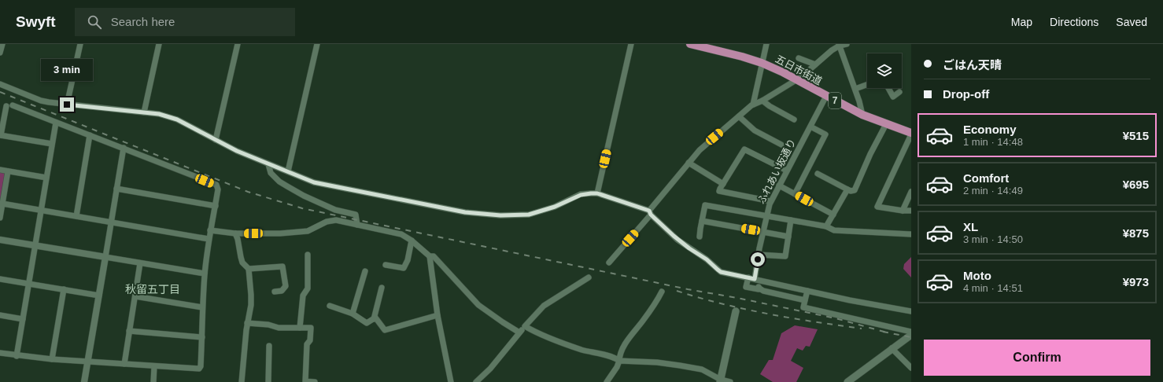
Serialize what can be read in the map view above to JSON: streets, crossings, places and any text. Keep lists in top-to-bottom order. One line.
{"streets":{"main road":["五日市街道","7"],"street":["ふれあい坂通り"]},"crossings":[["五日市街道","ふれあい坂通り"]],"districts":["秋留五丁目"],"page":{"header":"Swyft","search":"Search here","nav":["Map","Directions","Saved"],"banner":["ごはん天晴","Drop-off"],"bubble":"3 min","list":[{"name":"Economy","note":"1 min · 14:48","value":"¥515"},{"name":"Comfort","note":"2 min · 14:49","value":"¥695"},{"name":"XL","note":"3 min · 14:50","value":"¥875"},{"name":"Moto","note":"4 min · 14:51","value":"¥973"}],"buttons":"Confirm"}}
